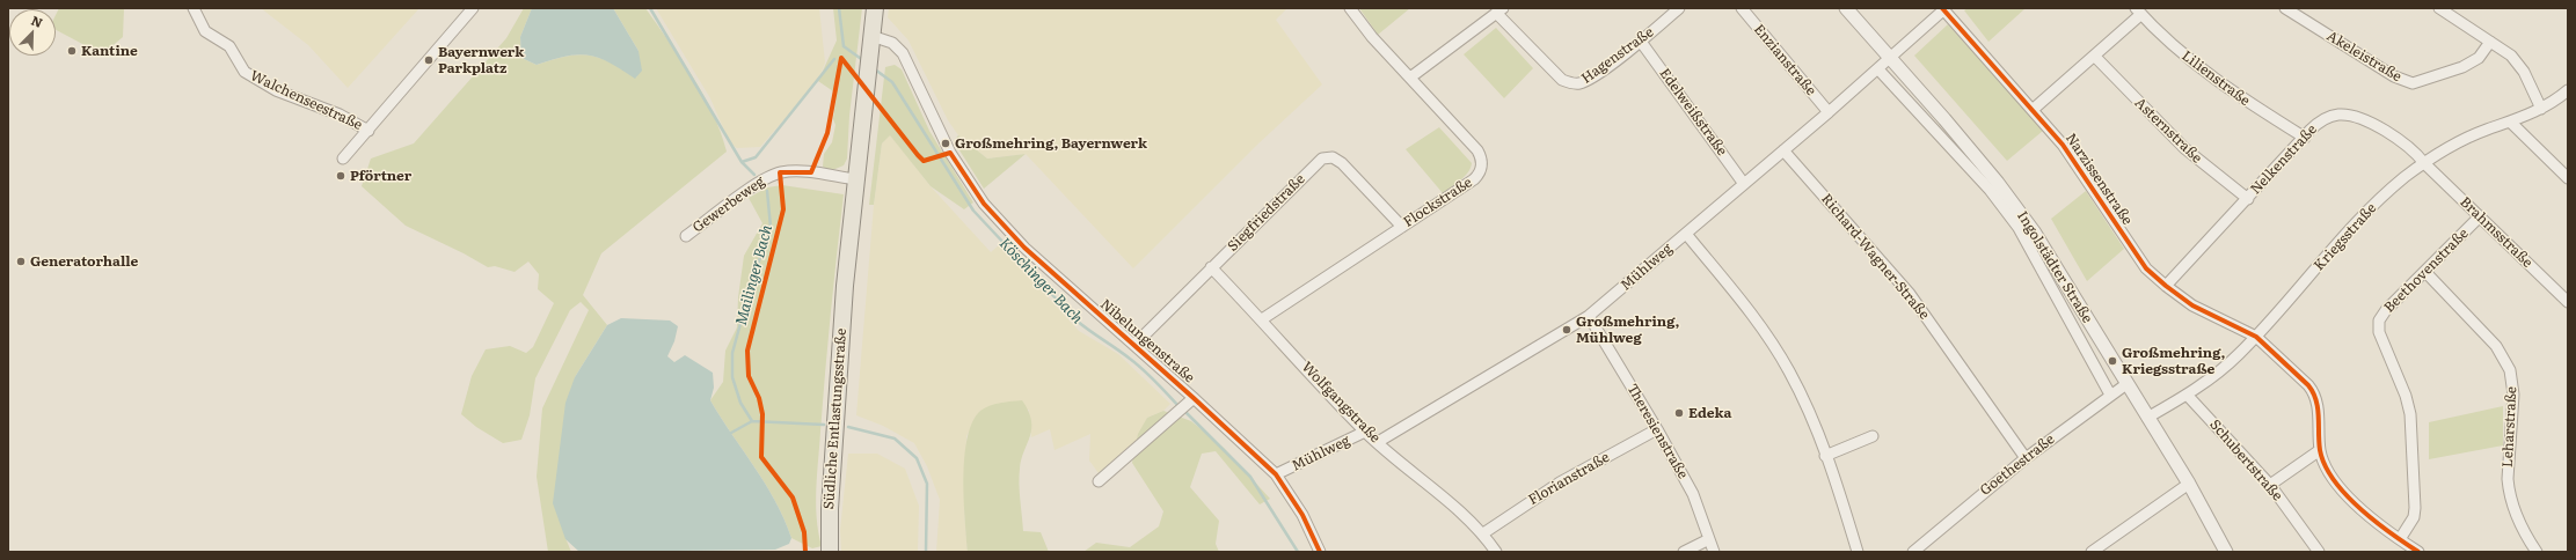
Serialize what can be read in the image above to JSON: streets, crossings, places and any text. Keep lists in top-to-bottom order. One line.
{"streets":{"main road":["Südliche Entlastungsstraße"],"street":["Hagenstraße","Akeleistraße","Enzianstraße","Lilienstraße","Walchenseestraße","Edelweißstraße","Asternstraße","Nelkenstraße","Narzissenstraße","Flockstraße","Gewerbeweg","Siegfriedstraße","Brahmsstraße","Kriegsstraße","Richard-Wagner-Straße","Mühlweg","Ingolstädter Straße","Beethovenstraße","Nibelungenstraße","Wolfgangstraße","Leharstraße","Theresienstraße","Schubertstraße","Goethestraße","Florianstraße"]},"crossings":[["Hagenstraße","Edelweißstraße"],["Enzianstraße","Mühlweg"],["Lilienstraße","Nelkenstraße"],["Edelweißstraße","Mühlweg"],["Asternstraße","Nelkenstraße"],["Nelkenstraße","Narzissenstraße"],["Nelkenstraße","Brahmsstraße"],["Nelkenstraße","Kriegsstraße"],["Narzissenstraße","Kriegsstraße"],["Narzissenstraße","Mühlweg"],["Narzissenstraße","Beethovenstraße"],["Flockstraße","Siegfriedstraße"],["Flockstraße","Wolfgangstraße"],["Gewerbeweg","Südliche Entlastungsstraße"],["Siegfriedstraße","Nibelungenstraße"],["Siegfriedstraße","Wolfgangstraße"],["Brahmsstraße","Kriegsstraße"],["Brahmsstraße","Beethovenstraße"],["Kriegsstraße","Ingolstädter Straße"],["Kriegsstraße","Schubertstraße"],["Richard-Wagner-Straße","Mühlweg"],["Richard-Wagner-Straße","Goethestraße"],["Mühlweg","Ingolstädter Straße"],["Mühlweg","Nibelungenstraße"],["Mühlweg","Wolfgangstraße"],["Mühlweg","Theresienstraße"],["Ingolstädter Straße","Goethestraße"],["Beethovenstraße","Leharstraße"],["Wolfgangstraße","Florianstraße"],["Theresienstraße","Florianstraße"]],"water":["Mailinger Bach","Köschinger Bach"],"places":["Kantine","Bayernwerk Parkplatz","Großmehring, Bayernwerk","Pförtner","Generatorhalle","Großmehring, Mühlweg","Großmehring, Kriegsstraße","Edeka"],"north":"top right"}
